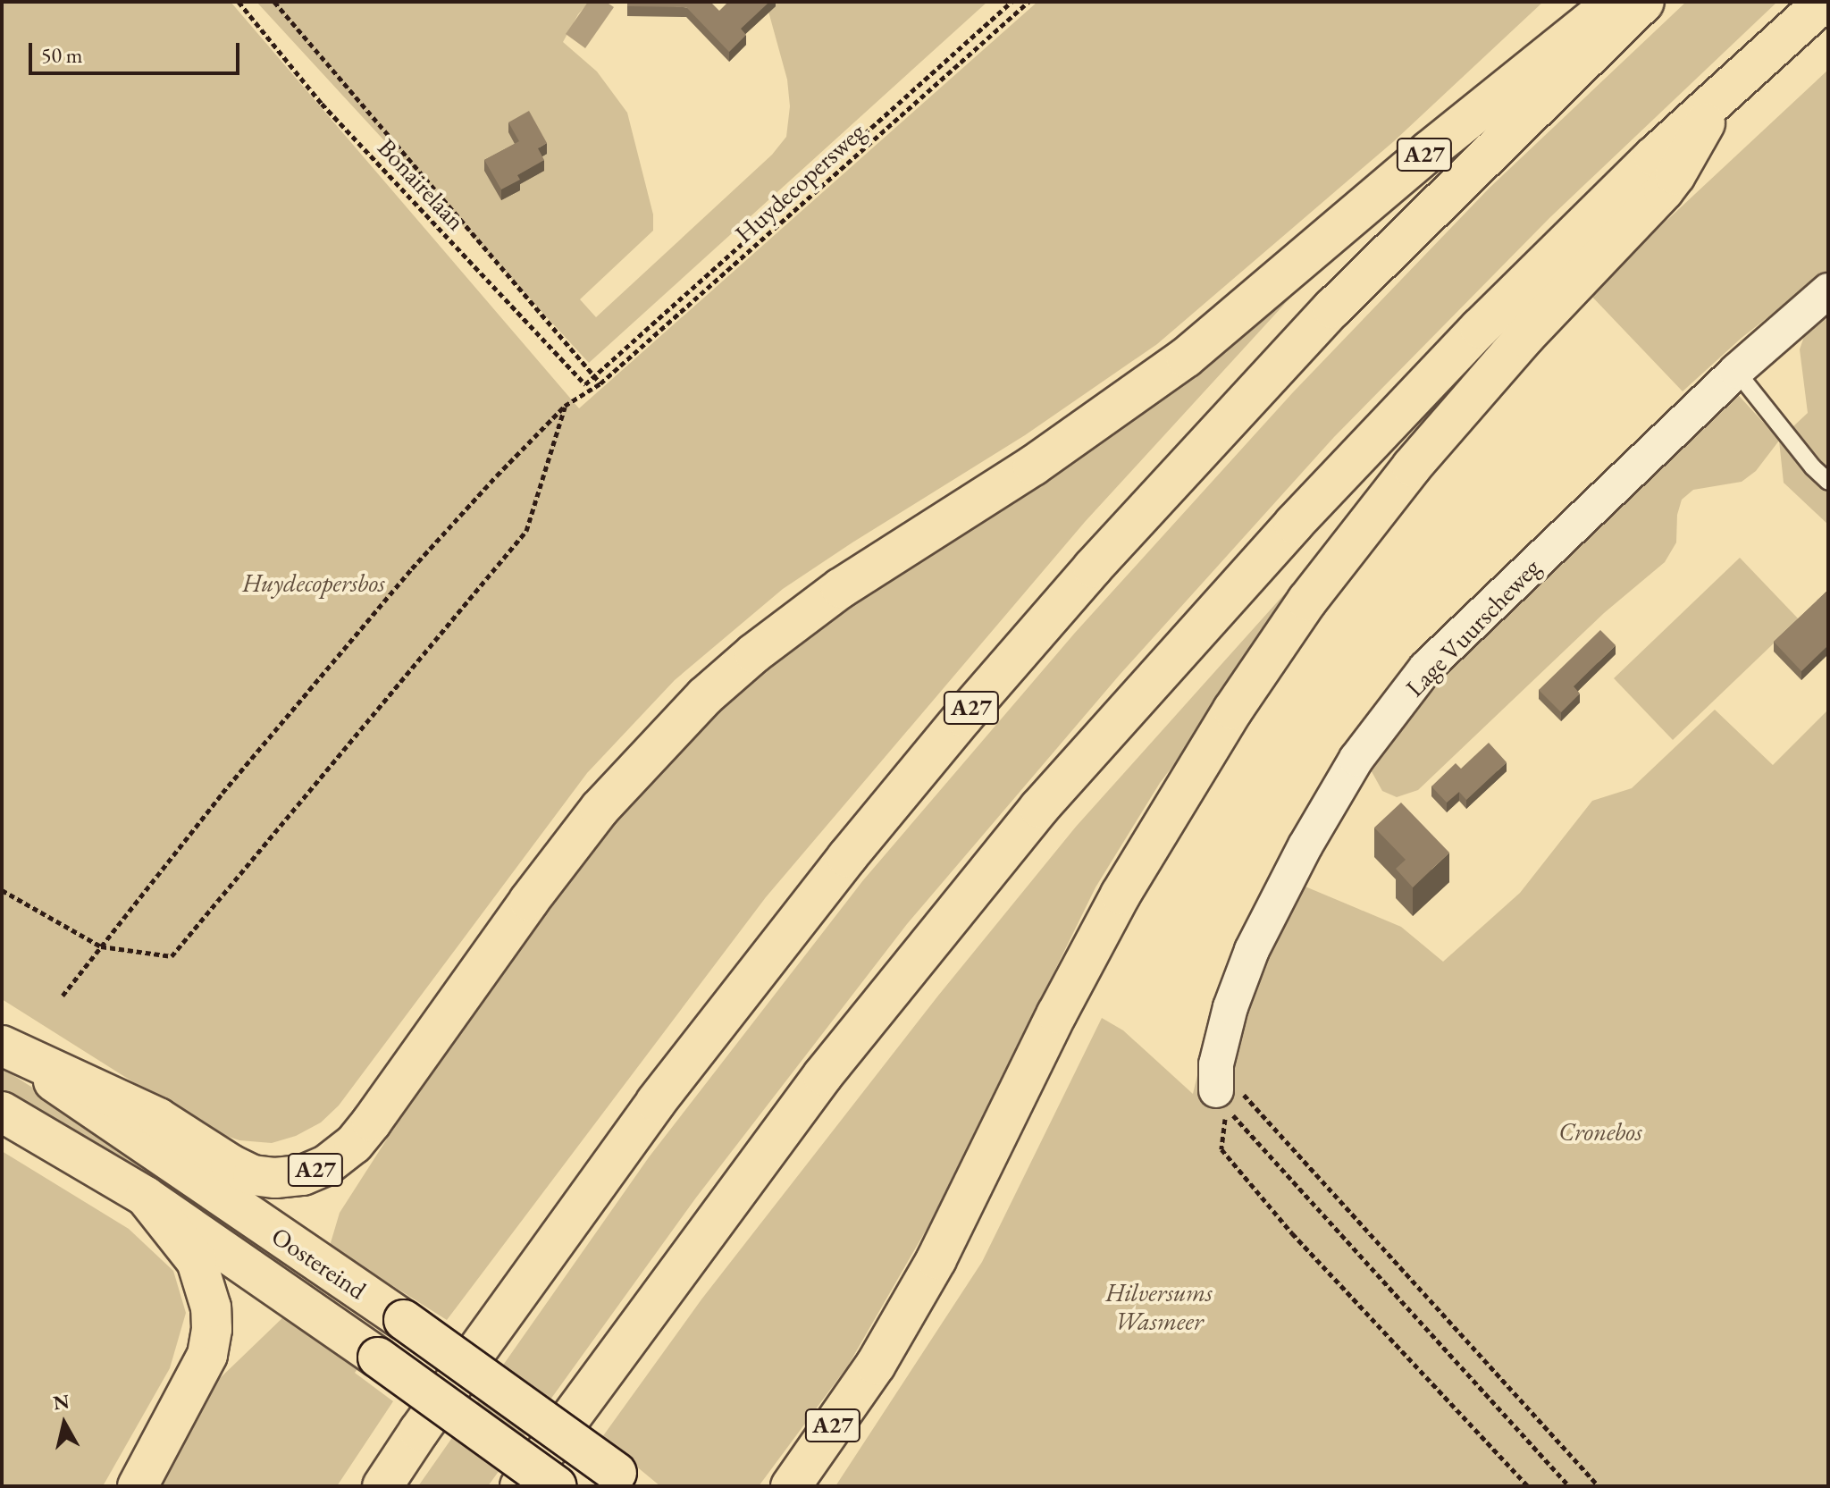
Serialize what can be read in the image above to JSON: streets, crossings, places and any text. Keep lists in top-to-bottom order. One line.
{"streets":{"main road":["A27","Oostereind"],"street":["Lage Vuurscheweg"],"path":["Huydecopersweg","Bonairelaan"]},"crossings":[["A27","Oostereind"],["Huydecopersweg","Bonairelaan"]],"parks":["Huydecopersbos","Cronebos","Hilversums Wasmeer"],"scale_bar":"50 m","north":"top"}
